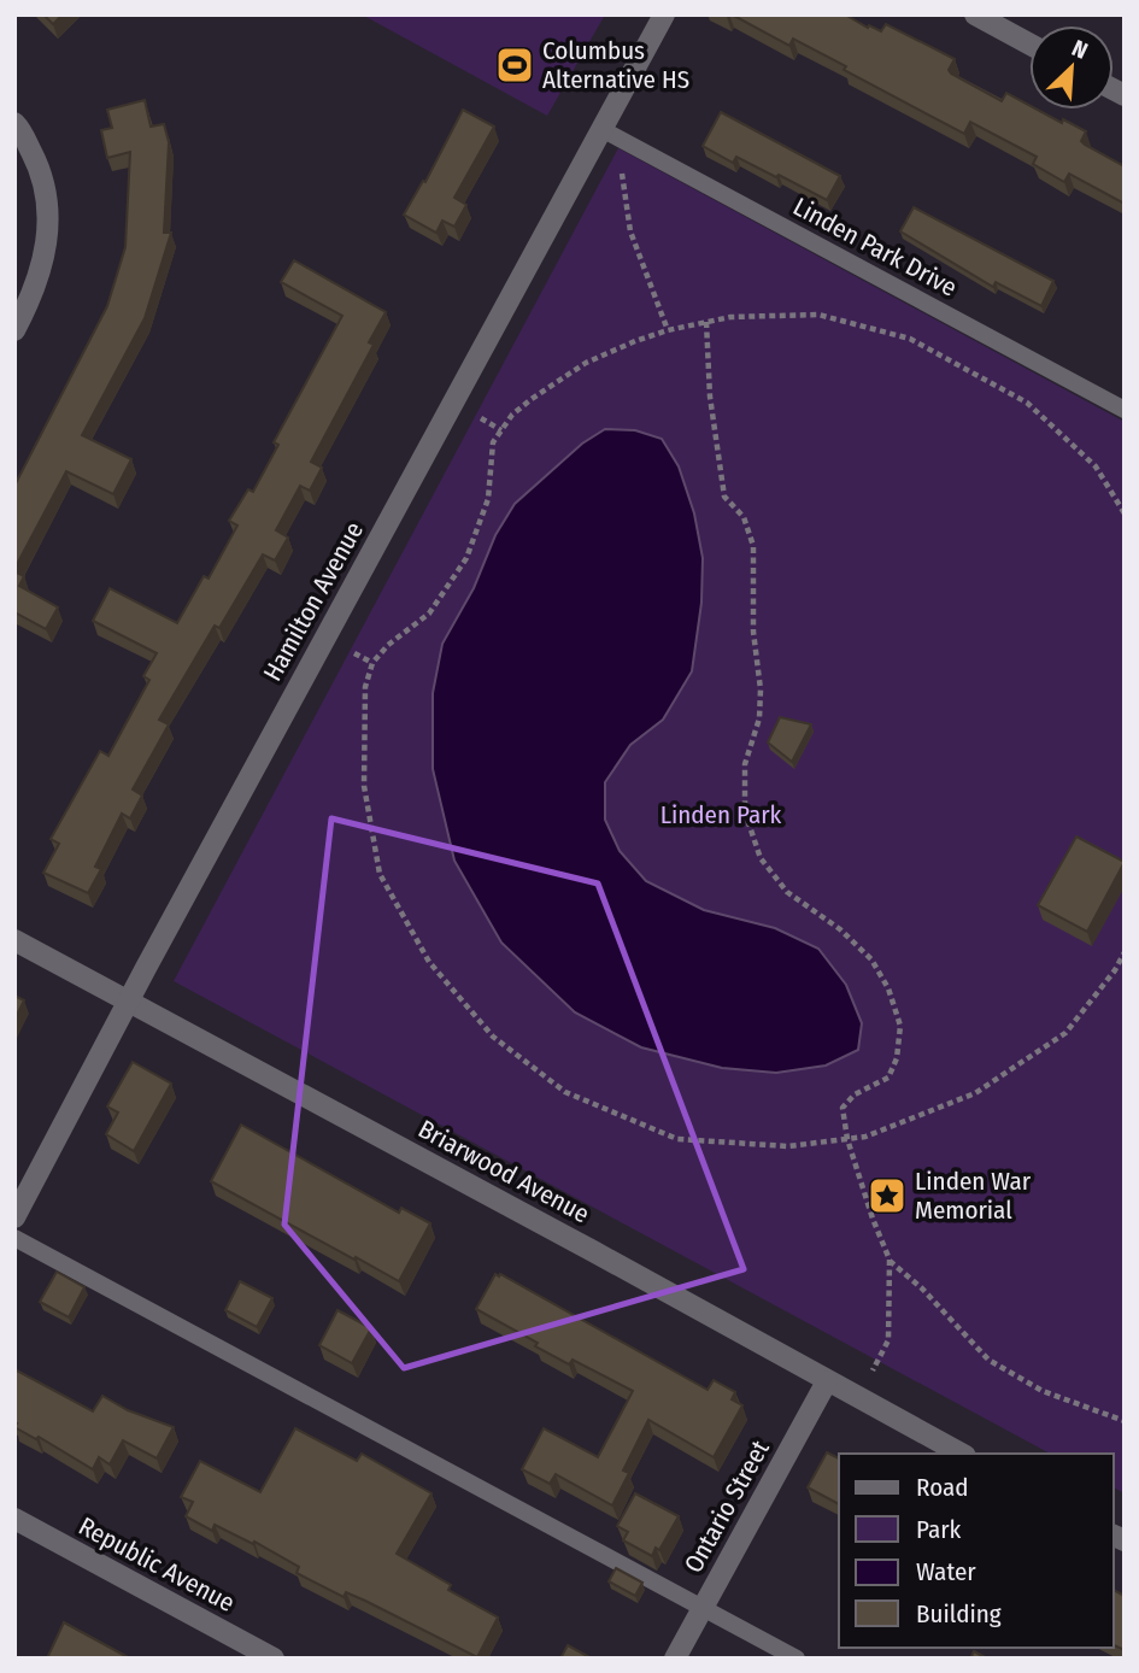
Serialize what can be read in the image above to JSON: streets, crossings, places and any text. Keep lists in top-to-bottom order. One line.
{"streets":{"street":["Hamilton Avenue","Briarwood Avenue","Ontario Street","Republic Avenue"],"lane":["Linden Park Drive"]},"crossings":[["Linden Park Drive","Hamilton Avenue"],["Hamilton Avenue","Briarwood Avenue"],["Briarwood Avenue","Ontario Street"]],"parks":["Linden Park"],"places":{"sports":["Columbus Alternative HS"],"place":["Linden War Memorial"]},"legend":["Road","Park","Water","Building"],"north":"top right"}
